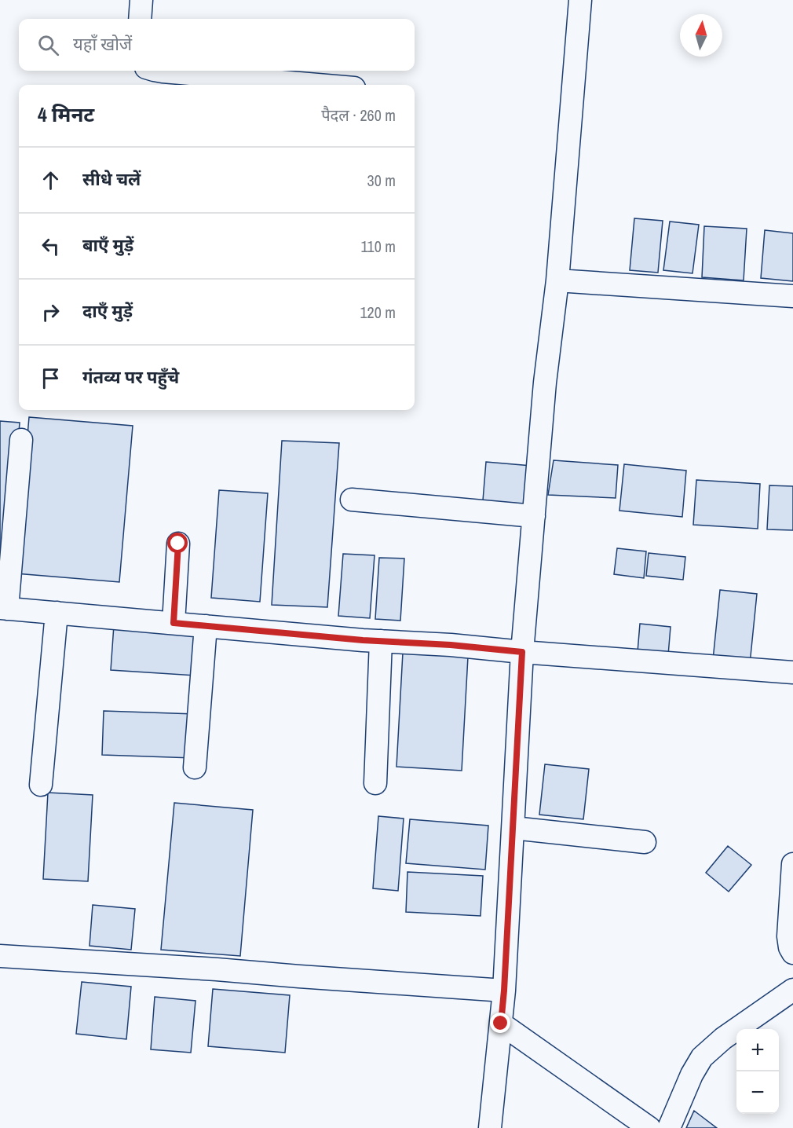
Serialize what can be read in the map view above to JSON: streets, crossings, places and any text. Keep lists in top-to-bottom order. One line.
{"north":"top","page":{"search":"यहाँ खोजें","heading":["4 मिनट","पैदल · 260 m"],"list":[["सीधे चलें","30 m"],["बाएँ मुड़ें","110 m"],["दाएँ मुड़ें","120 m"],"गंतव्य पर पहुँचे"],"map_buttons":["+","−"]}}
